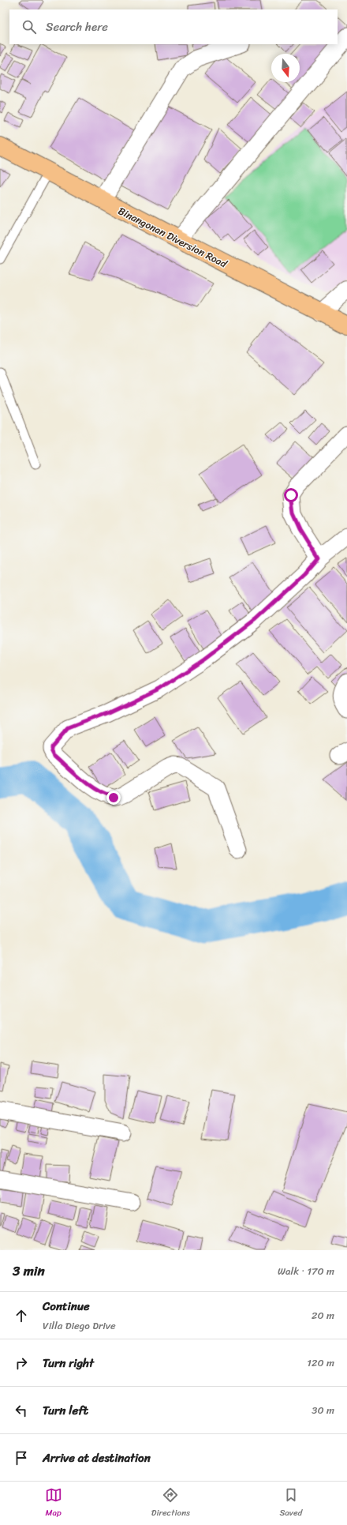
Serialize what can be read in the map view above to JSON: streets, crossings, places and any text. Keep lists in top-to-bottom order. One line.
{"streets":{"main road":["Binangonan Diversion Road"]},"north":"bottom","page":{"search":"Search here","heading":["3 min","Walk · 170 m"],"list":[["Continue","Villa Diego Drive","20 m"],["Turn right","120 m"],["Turn left","30 m"],"Arrive at destination"],"nav":["Map","Directions","Saved"]}}
